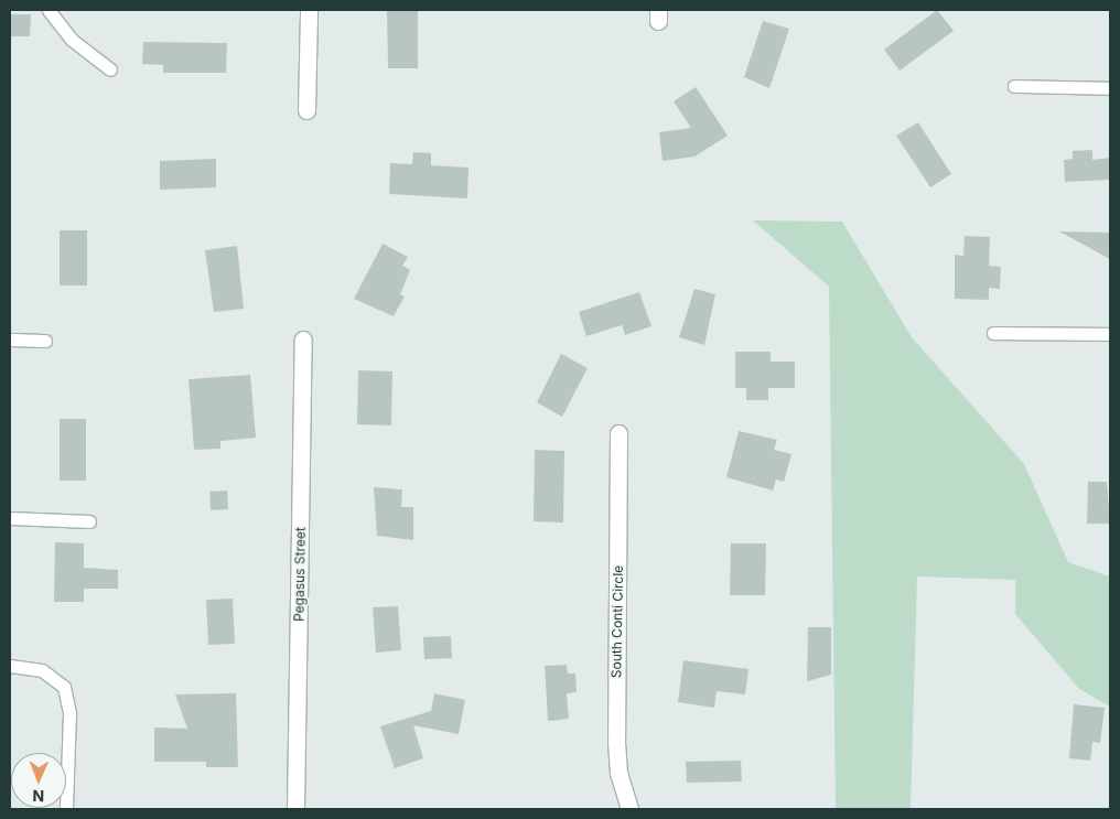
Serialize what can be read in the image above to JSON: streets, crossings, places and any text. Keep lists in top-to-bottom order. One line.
{"streets":{"street":["Pegasus Street","South Conti Circle"]},"north":"bottom"}
